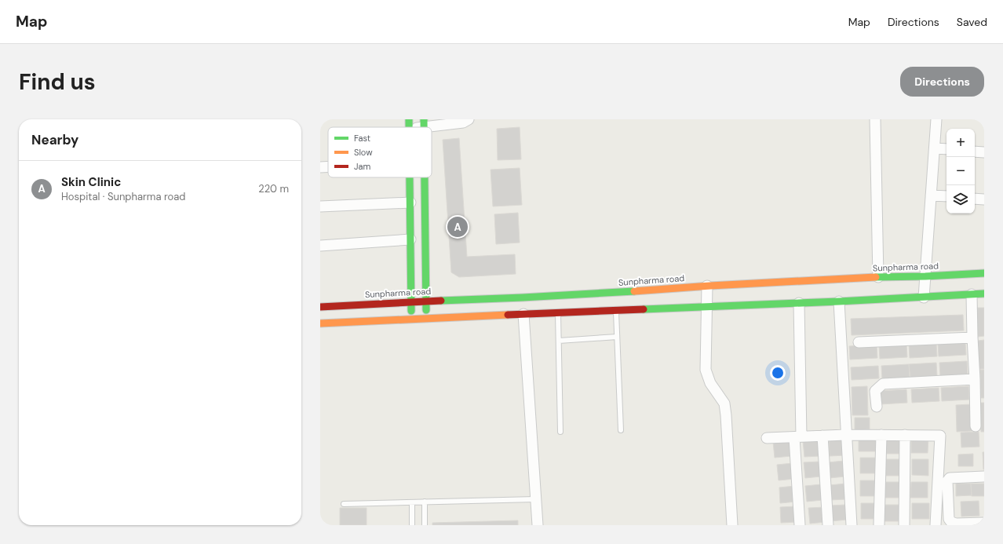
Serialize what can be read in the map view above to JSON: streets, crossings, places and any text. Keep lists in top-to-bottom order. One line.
{"streets":{"street":["Sunpharma road"]},"legend":["Fast","Slow","Jam"],"page":{"header":"Map","nav":["Map","Directions","Saved"],"buttons":"Directions","title":"Find us","heading":"Nearby","map_buttons":["+","−"],"list":[{"mark":"A","name":"Skin Clinic","note":"Hospital · Sunpharma road","value":"220 m"}],"pins":"A"}}
